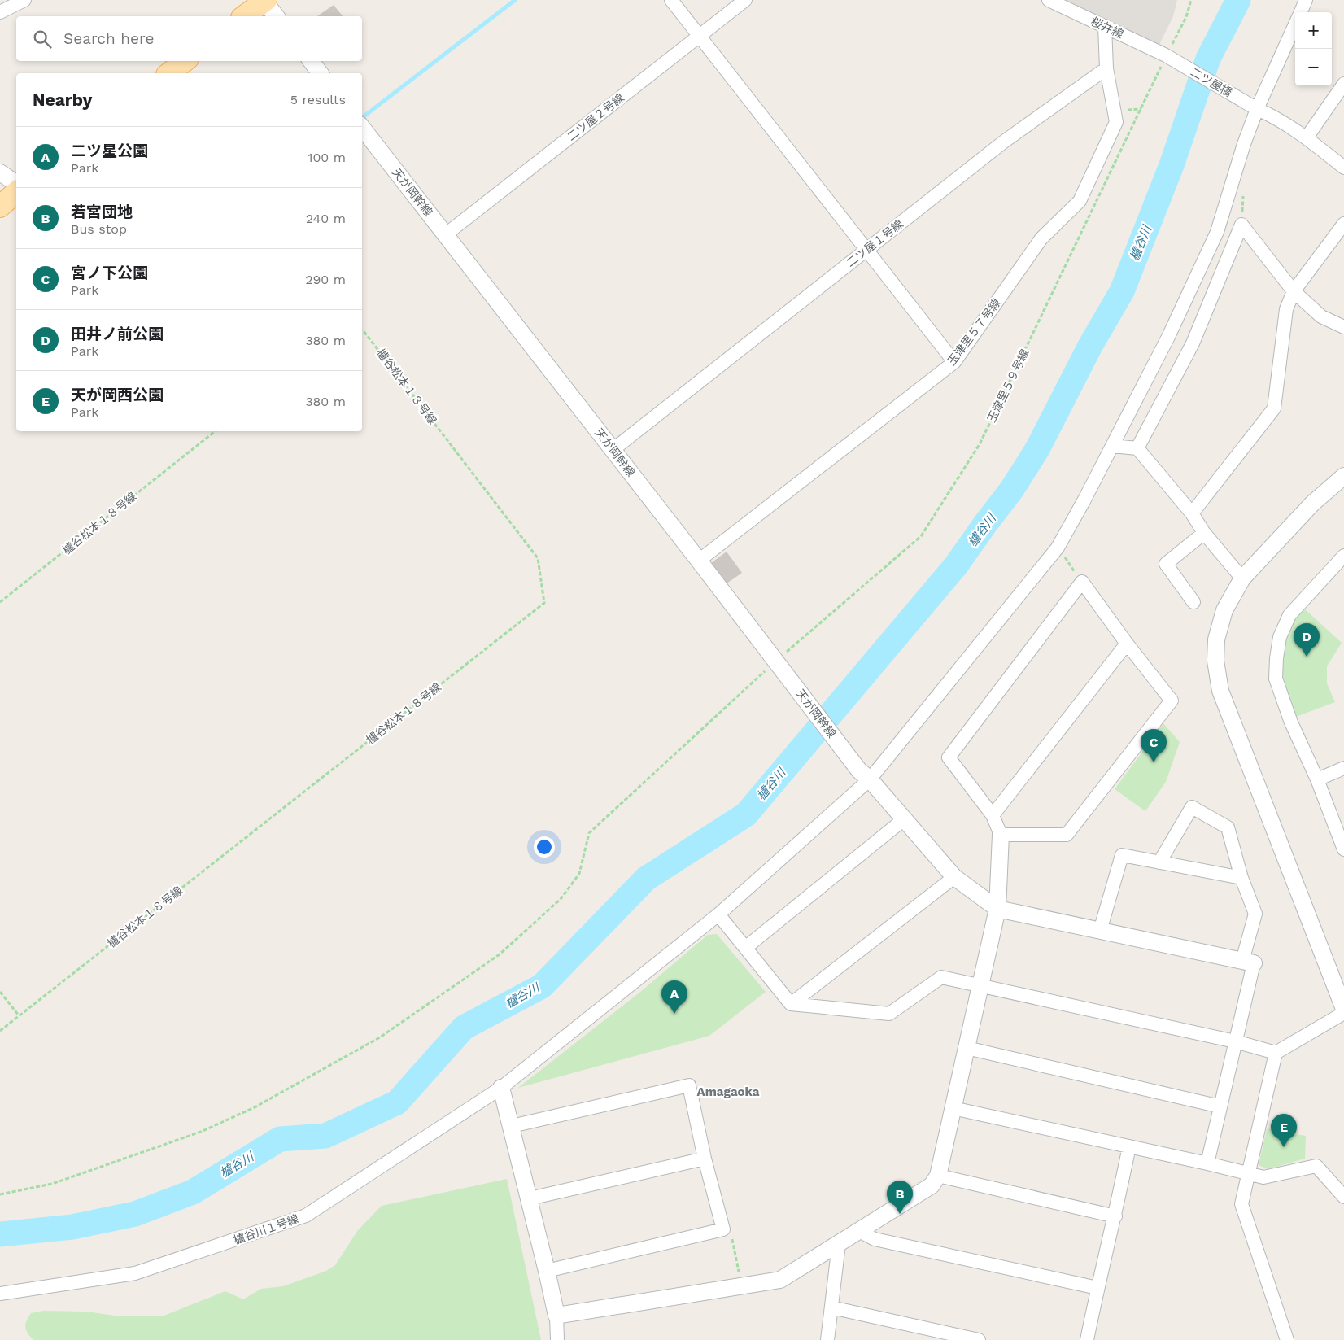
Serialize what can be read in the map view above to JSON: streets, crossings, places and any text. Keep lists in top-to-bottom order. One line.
{"streets":{"street":["桜井線","二ツ屋橋","二ツ屋２号線","天が岡幹線","二ツ屋１号線","玉津里５７号線","櫨谷川１号線"],"path":["玉津里５９号線","櫨谷松本１８号線"]},"crossings":[["桜井線","二ツ屋橋"],["桜井線","玉津里５９号線"],["二ツ屋橋","玉津里５９号線"],["二ツ屋橋","櫨谷川１号線"],["二ツ屋２号線","天が岡幹線"],["天が岡幹線","二ツ屋１号線"],["天が岡幹線","玉津里５７号線"],["天が岡幹線","玉津里５９号線"],["天が岡幹線","櫨谷川１号線"],["二ツ屋１号線","玉津里５７号線"]],"districts":["Amagaoka"],"water":["櫨谷川"],"page":{"map_buttons":["+","−"],"search":"Search here","heading":["Nearby","5 results"],"list":[{"mark":"A","name":"二ツ星公園","note":"Park","value":"100 m"},{"mark":"B","name":"若宮団地","note":"Bus stop","value":"240 m"},{"mark":"C","name":"宮ノ下公園","note":"Park","value":"290 m"},{"mark":"D","name":"田井ノ前公園","note":"Park","value":"380 m"},{"mark":"E","name":"天が岡西公園","note":"Park","value":"380 m"}],"pins":["D","C","A","E","B"]}}
